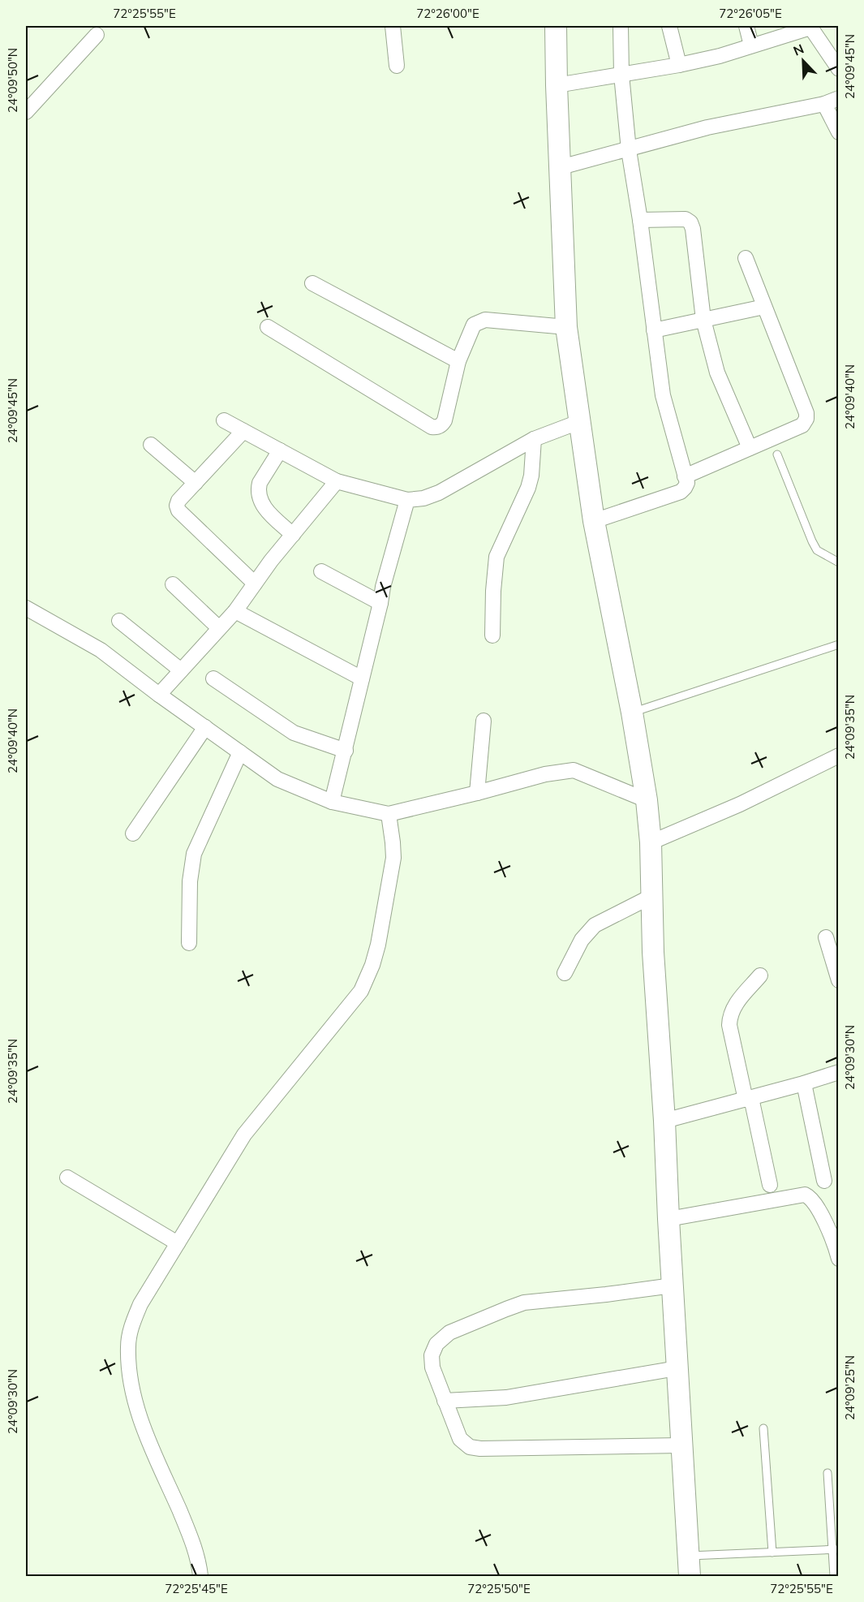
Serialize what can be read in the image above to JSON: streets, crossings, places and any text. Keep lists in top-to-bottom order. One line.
{"north":"top left","coordinates":["72°25'55\"E","72°26'00\"E","72°26'05\"E","24°09'45\"N","24°09'50\"N","24°09'40\"N","24°09'35\"N","24°09'30\"N","24°09'25\"N","72°25'45\"E","72°25'50\"E"]}
